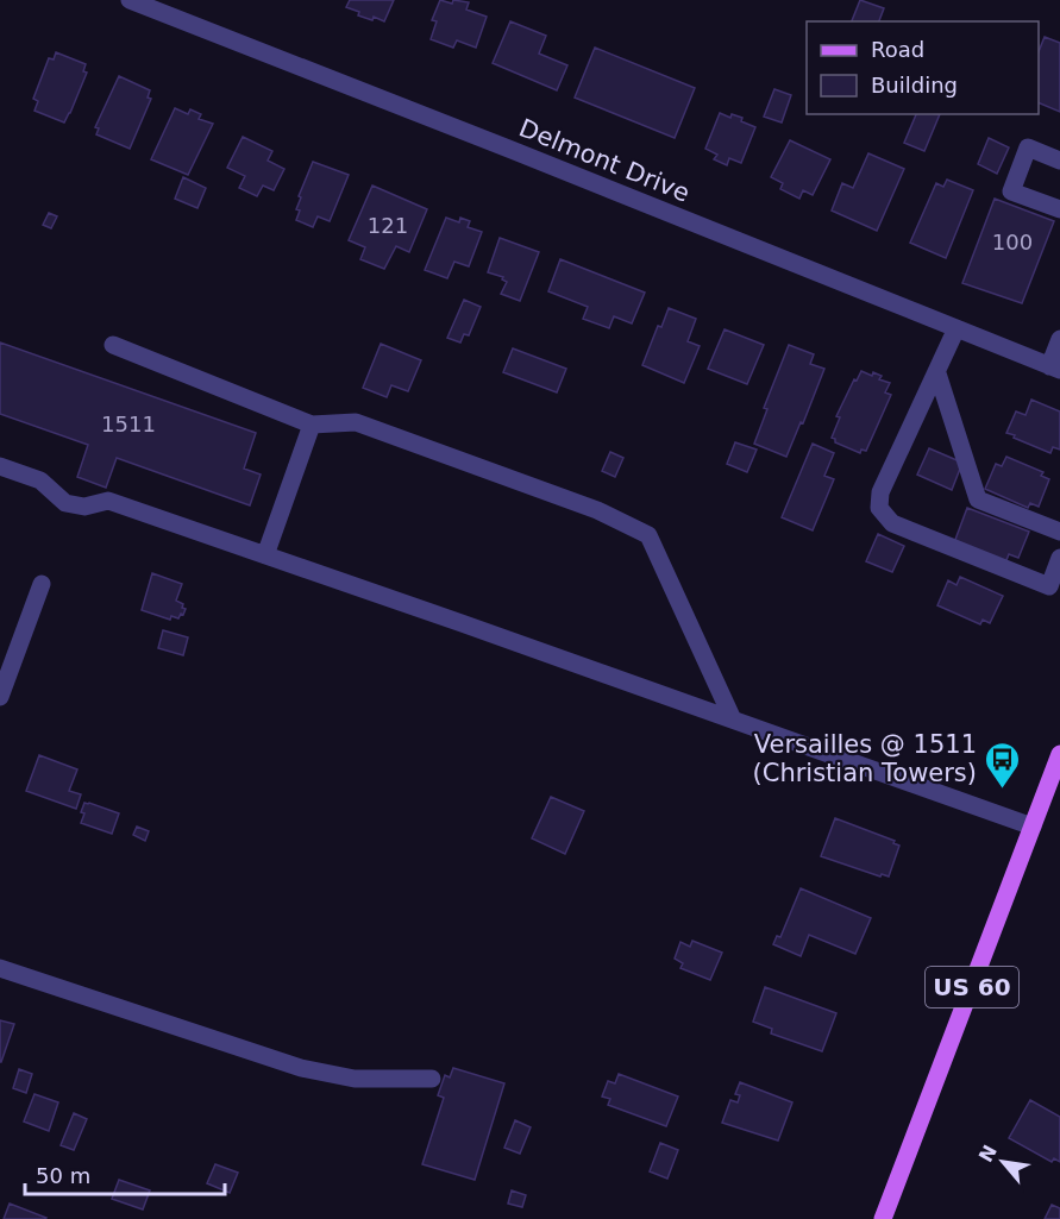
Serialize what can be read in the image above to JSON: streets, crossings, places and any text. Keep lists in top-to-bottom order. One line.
{"streets":{"main road":["US 60"],"street":["Delmont Drive"]},"places":{"bus stop":["Versailles @ 1511 (Christian Towers)"]},"house_numbers":["121","100","1511"],"legend":["Road","Building"],"scale_bar":"50 m","north":"top left"}
